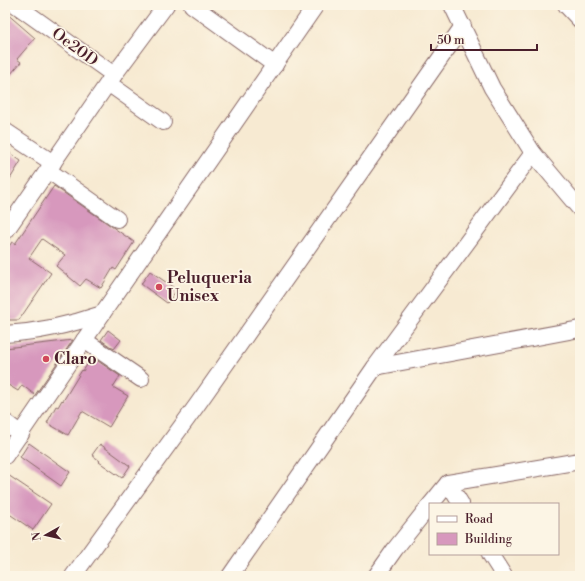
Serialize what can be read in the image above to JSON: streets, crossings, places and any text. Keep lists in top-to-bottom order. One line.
{"streets":{"street":["Oe20D"]},"places":["Peluqueria Unisex","Claro"],"legend":["Road","Building"],"scale_bar":"50 m","north":"left"}
